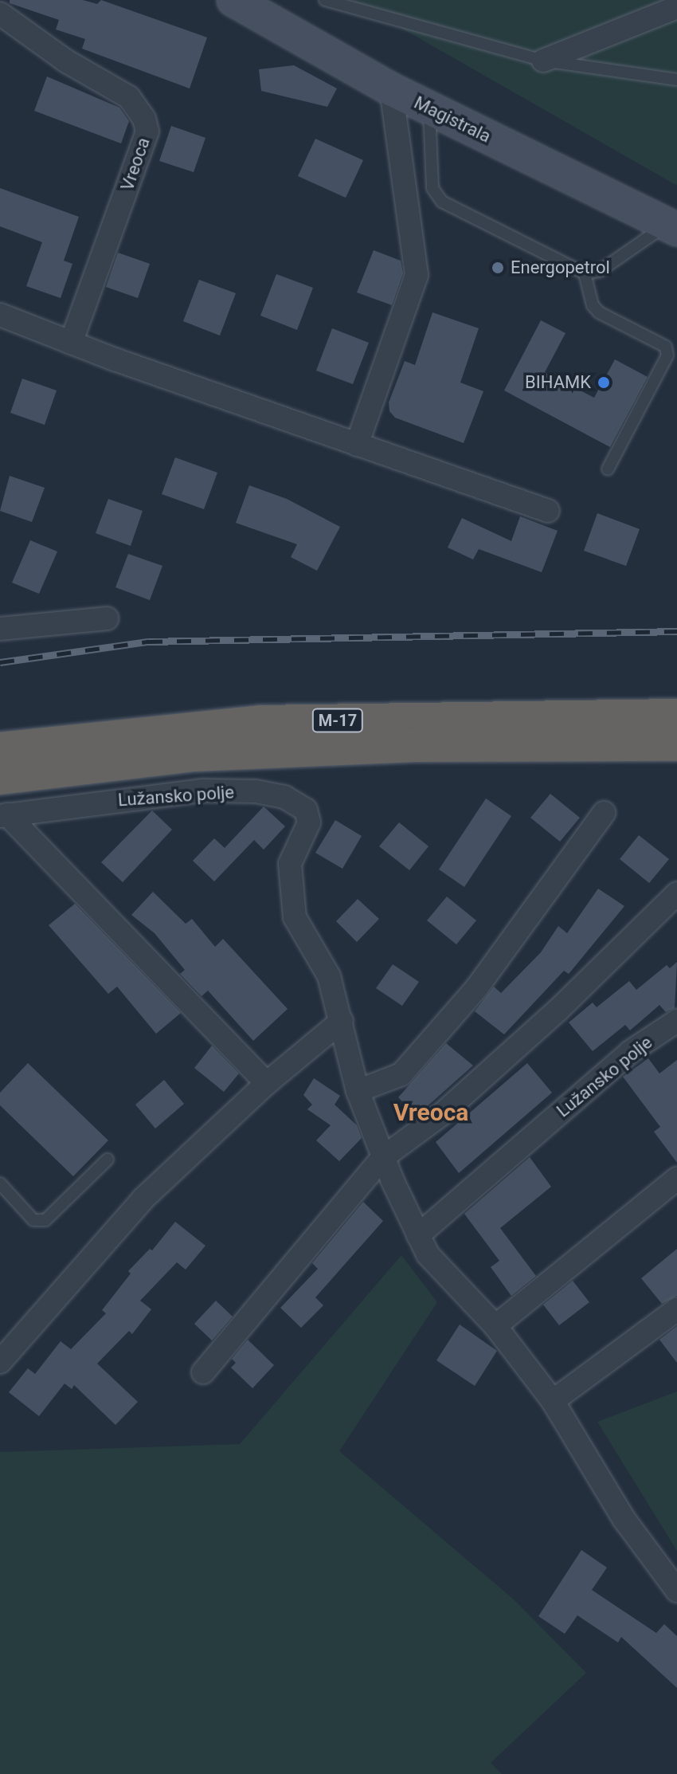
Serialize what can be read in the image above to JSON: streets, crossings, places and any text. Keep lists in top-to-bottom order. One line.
{"streets":{"highway":["M-17"],"main road":["Magistrala"],"street":["Vreoca","Lužansko polje"]},"districts":["Vreoca"],"places":["Energopetrol","BIHAMK"]}
